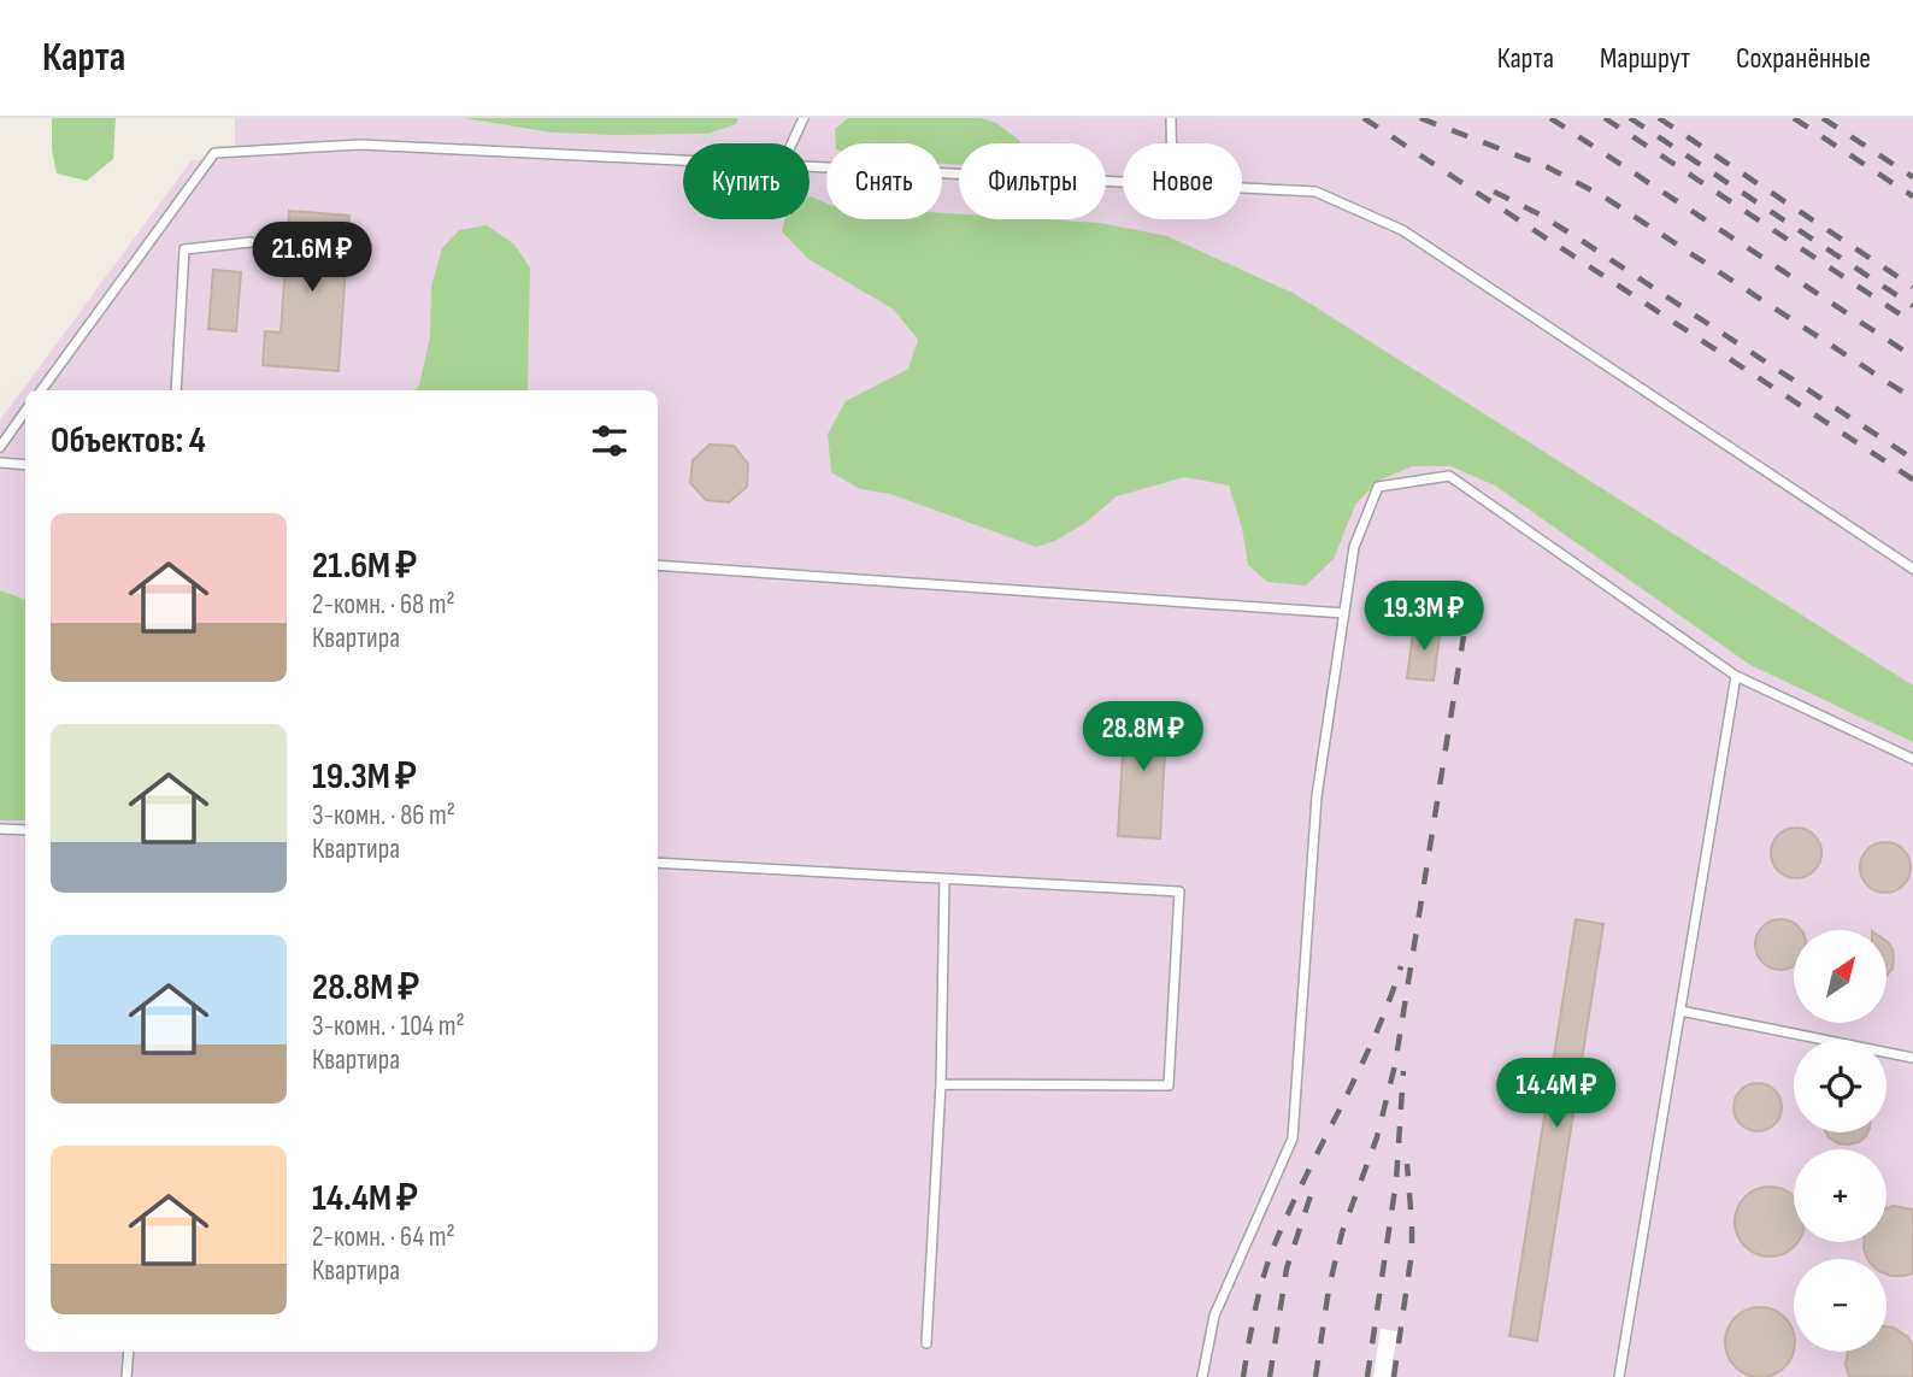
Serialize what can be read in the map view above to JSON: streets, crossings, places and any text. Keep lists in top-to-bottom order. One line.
{"north":"top right","page":{"header":"Карта","nav":["Карта","Маршрут","Сохранённые"],"chip":["Купить","Снять","Фильтры","Новое"],"price":["21.6M ₽","19.3M ₽","28.8M ₽","14.4M ₽"],"heading":"Объектов: 4","list":[{"name":"21.6M ₽","note":"2-комн. · 68 m² · Квартира"},{"name":"19.3M ₽","note":"3-комн. · 86 m² · Квартира"},{"name":"28.8M ₽","note":"3-комн. · 104 m² · Квартира"},{"name":"14.4M ₽","note":"2-комн. · 64 m² · Квартира"}],"map_buttons":["+","−"]}}
